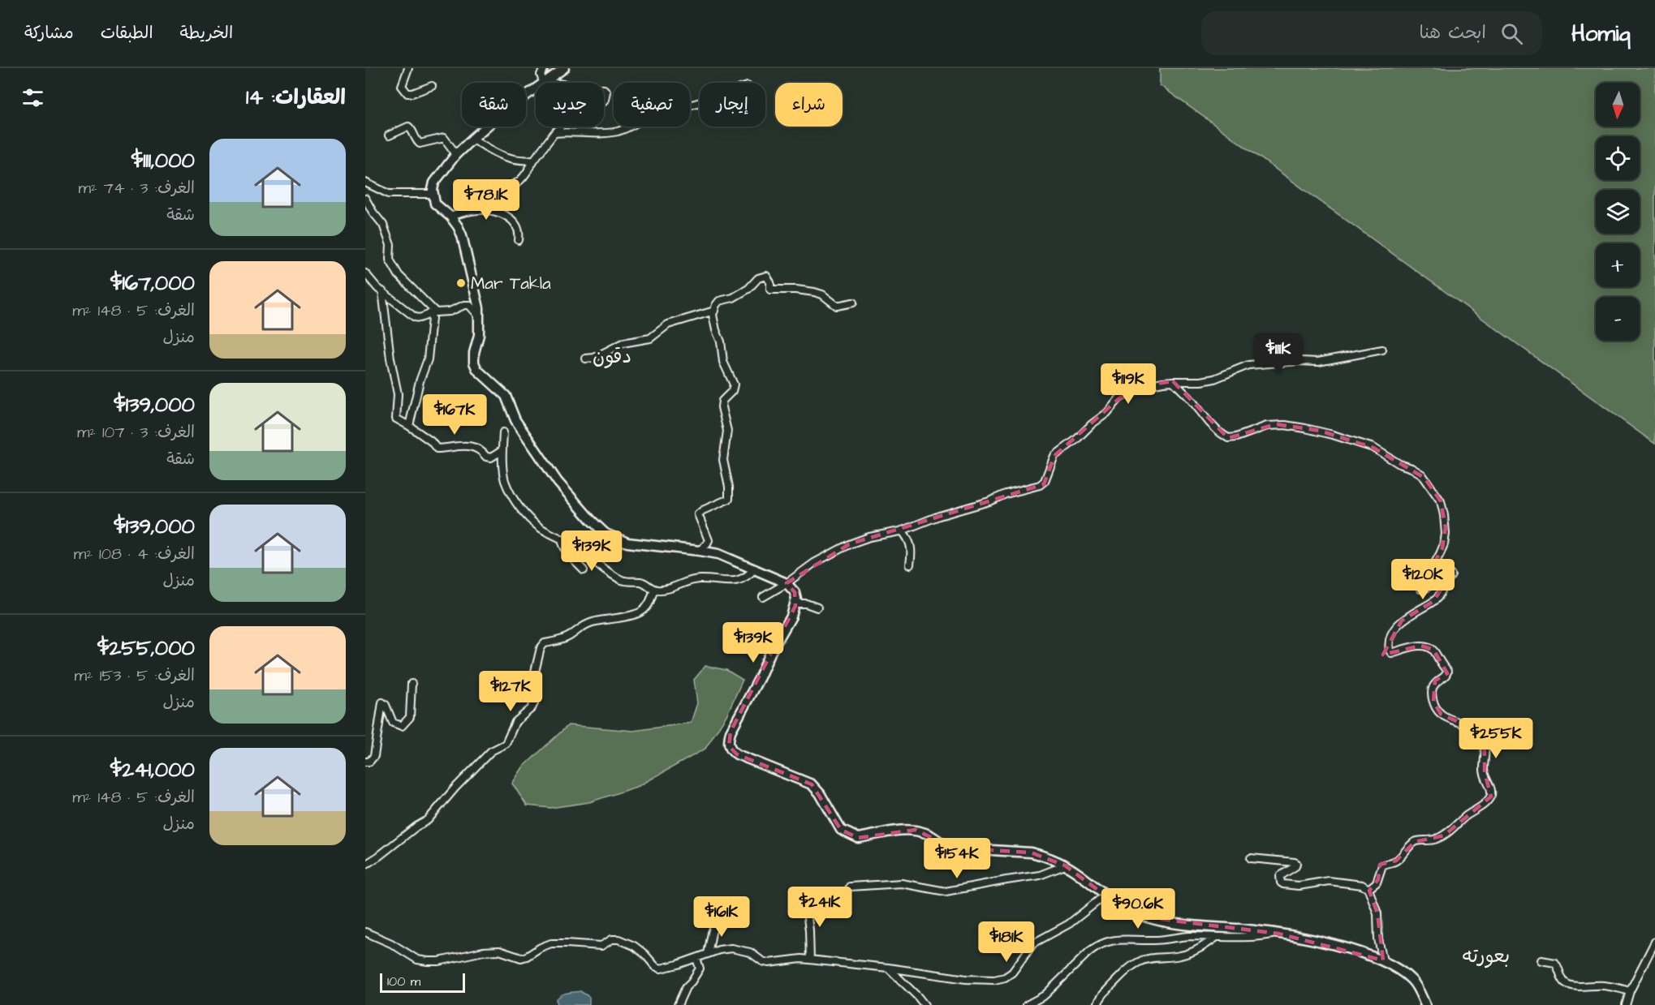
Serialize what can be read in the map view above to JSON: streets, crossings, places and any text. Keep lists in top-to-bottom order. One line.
{"districts":["دقون","بعورته"],"places":["Mar Takla"],"scale_bar":"100 m","north":"bottom","page":{"header":"Homiq","search":"ابحث هنا","nav":["الخريطة","الطبقات","مشاركة"],"heading":"العقارات: 14","map_buttons":["+","−"],"chip":["شراء","إيجار","تصفية","جديد","شقة"],"list":[{"name":"$111,000","note":"الغرف: 3 · 74 m² · شقة"},{"name":"$167,000","note":"الغرف: 5 · 148 m² · منزل"},{"name":"$139,000","note":"الغرف: 3 · 107 m² · شقة"},{"name":"$139,000","note":"الغرف: 4 · 108 m² · منزل"},{"name":"$255,000","note":"الغرف: 5 · 153 m² · منزل"},{"name":"$241,000","note":"الغرف: 5 · 148 m² · منزل"}],"price":["$78.1K","$111K","$119K","$167K","$139K","$120K","$139K","$127K","$255K","$154K","$241K","$90.6K","$161K","$181K"],"scale":"100 m"}}
